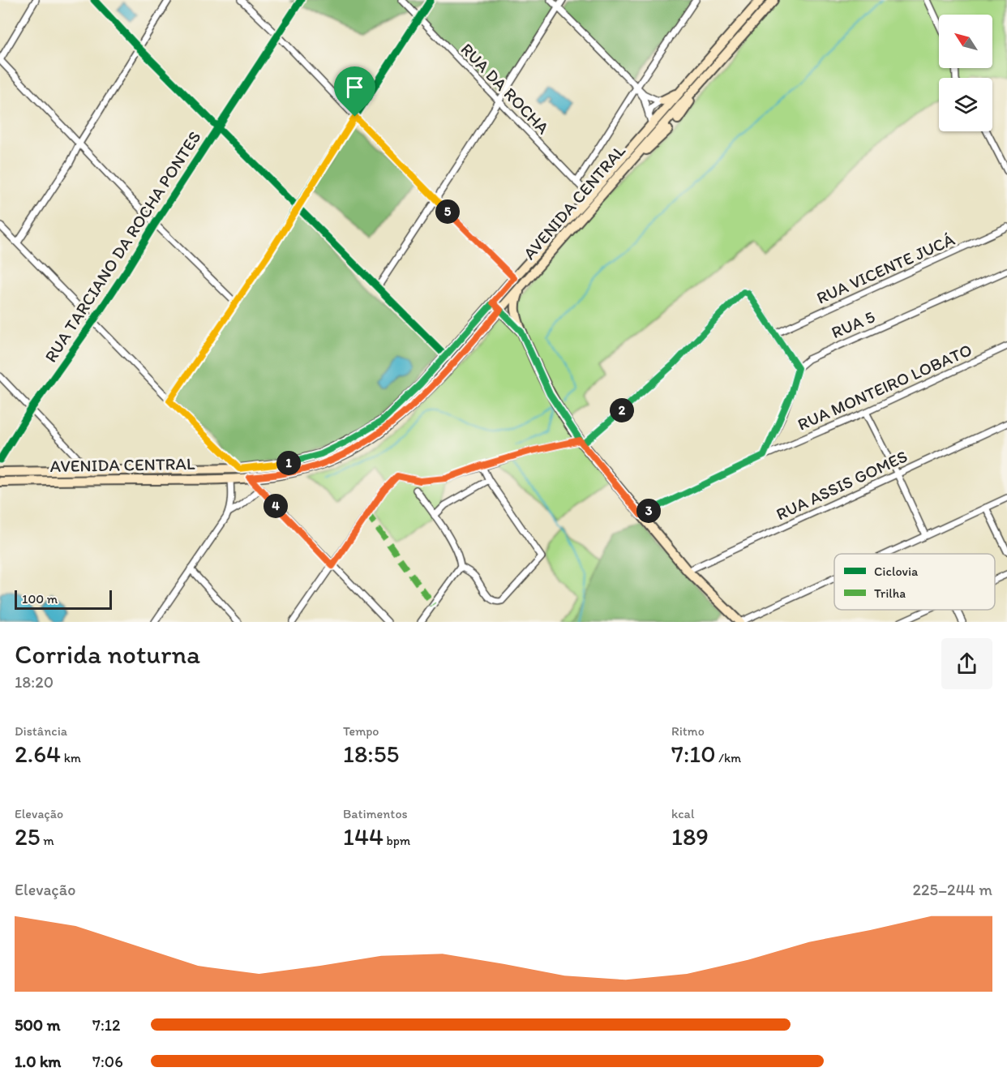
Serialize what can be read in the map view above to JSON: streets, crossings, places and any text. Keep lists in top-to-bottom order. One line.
{"streets":{"main road":["AVENIDA CENTRAL"],"street":["RUA DA ROCHA","RUA TARCIANO DA ROCHA PONTES","RUA VICENTE JUCÁ","RUA 5","RUA MONTEIRO LOBATO","RUA ASSIS GOMES"]},"crossings":[["RUA DA ROCHA","AVENIDA CENTRAL"]],"legend":["Ciclovia","Trilha"],"scale_bar":"100 m","north":"top left","page":{"pins":["5","2","1","4","3"],"scale":"100 m","heading":["Corrida noturna","18:20"],"stats":[["Distância","2.64 km"],["Tempo","18:55"],["Ritmo","7:10 /km"],["Elevação","25 m"],["Batimentos","144 bpm"],["kcal","189"]],"chart":["Elevação","225–244 m"],"list":[{"name":"500 m","note":"7:12"},{"name":"1.0 km","note":"7:06"}]}}
